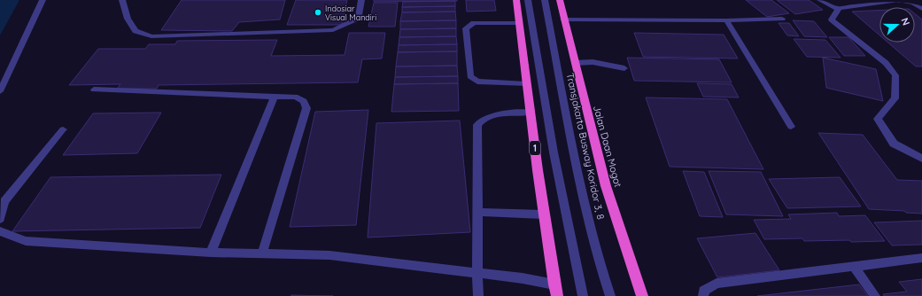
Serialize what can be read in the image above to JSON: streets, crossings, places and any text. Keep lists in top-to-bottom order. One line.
{"streets":{"highway":["Jalan Daan Mogot","1"],"street":["Transjakarta Busway Koridor 3, 8"]},"places":["Indosiar Visual Mandiri"],"north":"right"}
